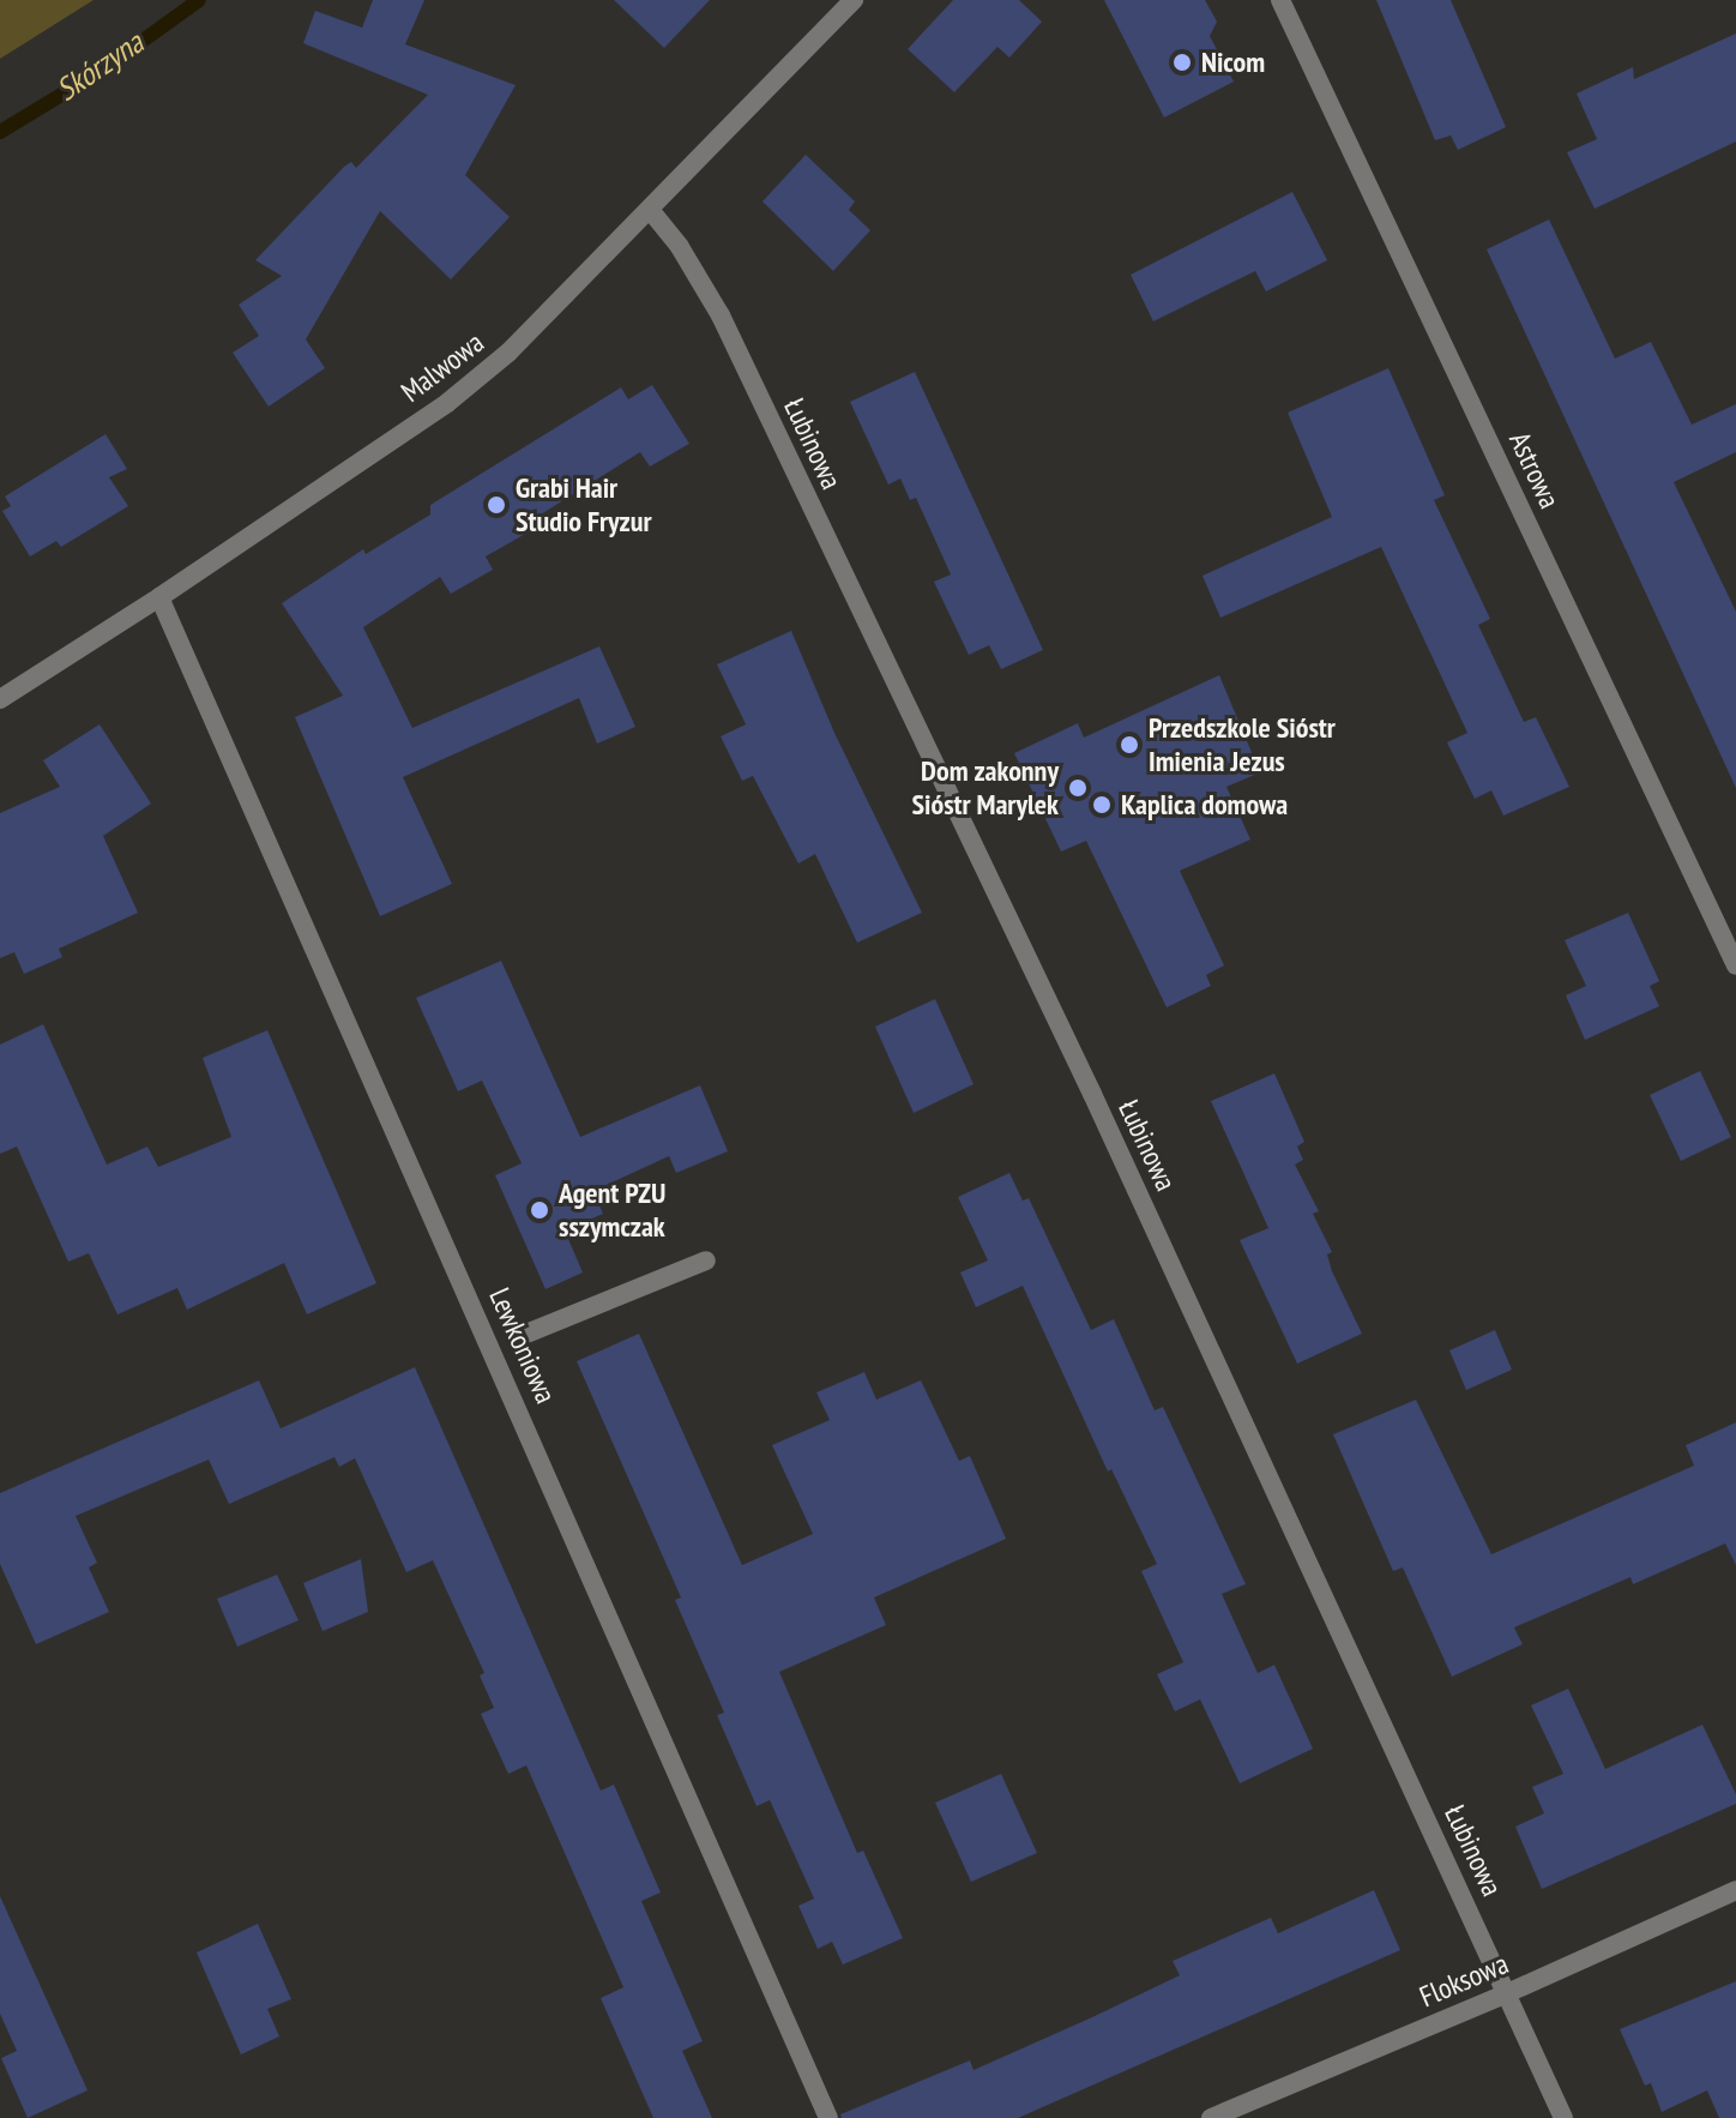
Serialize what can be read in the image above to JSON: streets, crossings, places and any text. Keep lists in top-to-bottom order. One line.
{"streets":{"street":["Malwowa","Łubinowa","Astrowa","Lewkoniowa","Floksowa"]},"crossings":[["Malwowa","Łubinowa"],["Malwowa","Lewkoniowa"],["Łubinowa","Floksowa"]],"water":["Skórzyna"],"places":["Nicom","Grabi Hair Studio Fryzur","Przedszkole Sióstr Imienia Jezus","Dom zakonny Sióstr Marylek","Kaplica domowa","Agent PZU sszymczak"]}
